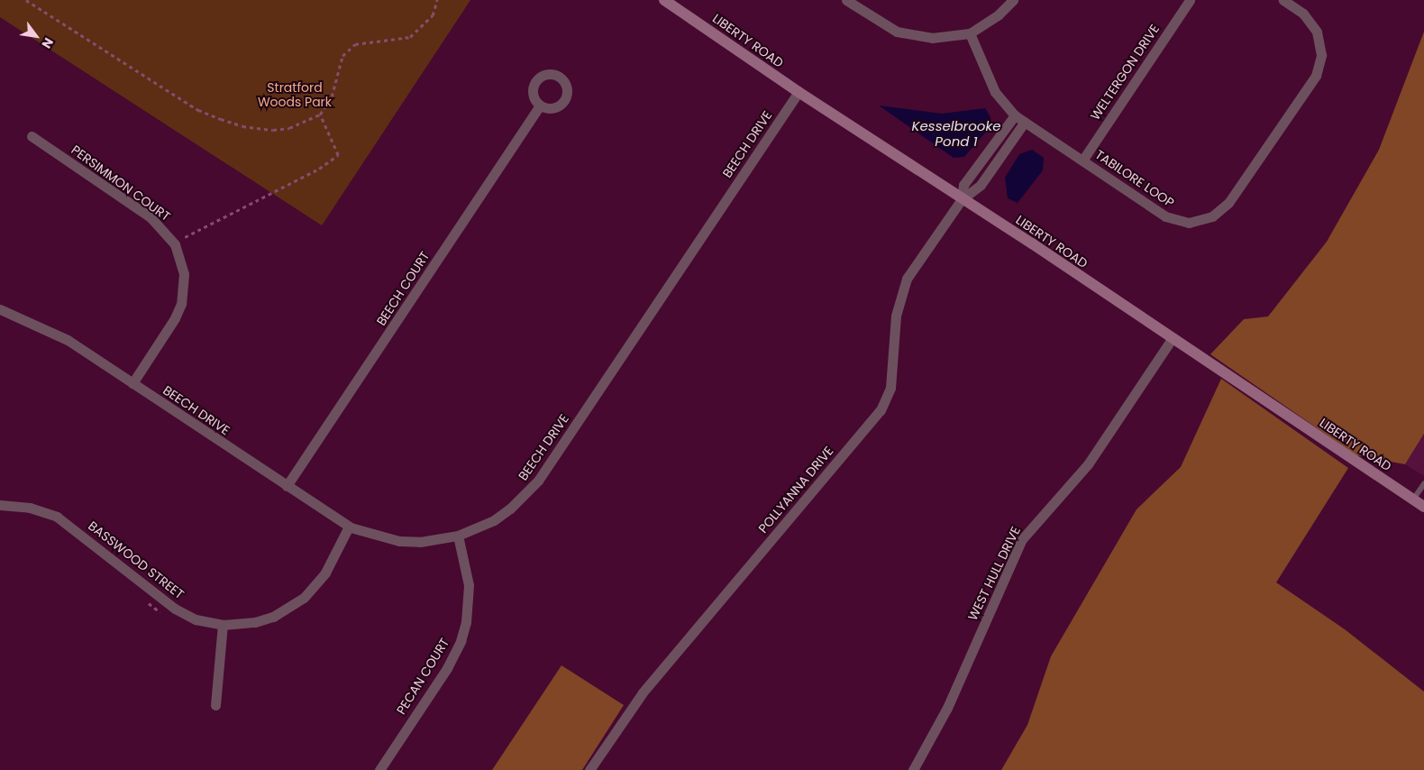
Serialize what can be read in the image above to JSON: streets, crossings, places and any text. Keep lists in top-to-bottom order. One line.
{"streets":{"street":["LIBERTY ROAD","WELTERGON DRIVE","BEECH DRIVE","TABILORE LOOP","PERSIMMON COURT","BEECH COURT","POLLYANNA DRIVE","BASSWOOD STREET","WEST HULL DRIVE","PECAN COURT"]},"crossings":[["LIBERTY ROAD","BEECH DRIVE"],["LIBERTY ROAD","POLLYANNA DRIVE"],["LIBERTY ROAD","WEST HULL DRIVE"],["WELTERGON DRIVE","TABILORE LOOP"],["BEECH DRIVE","PERSIMMON COURT"],["BEECH DRIVE","BEECH COURT"],["BEECH DRIVE","BASSWOOD STREET"],["BEECH DRIVE","PECAN COURT"]],"water":["Kesselbrooke Pond 1"],"parks":["Stratford Woods Park"],"north":"bottom right"}
